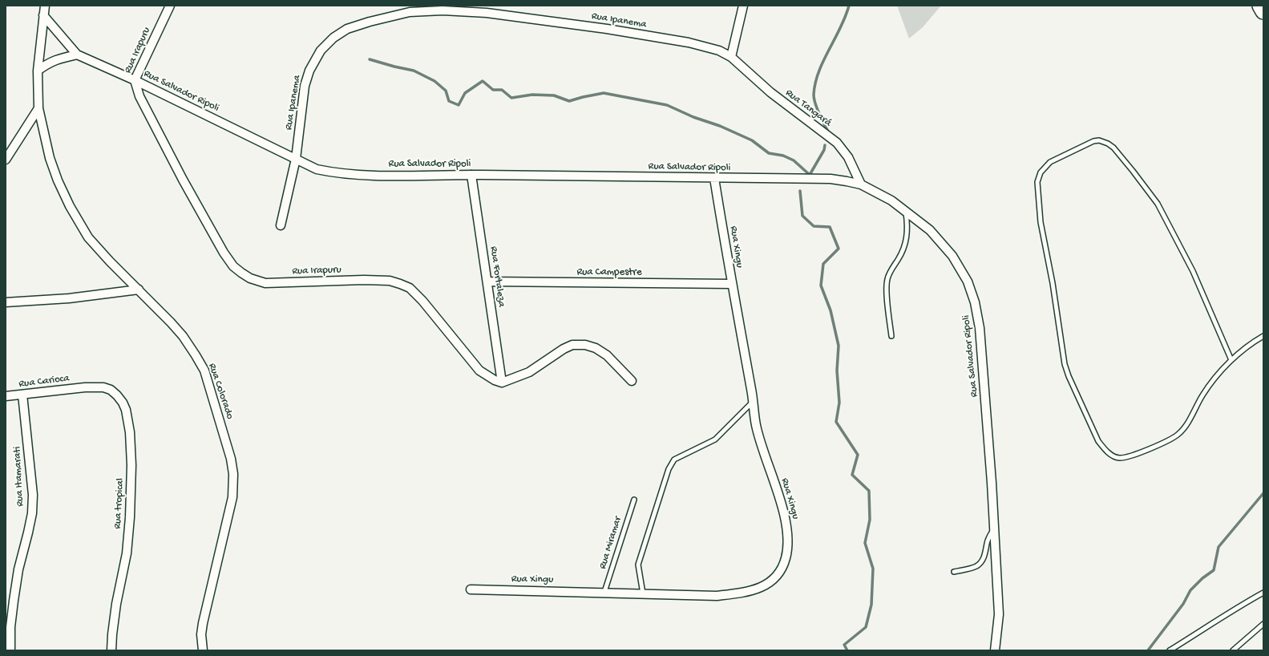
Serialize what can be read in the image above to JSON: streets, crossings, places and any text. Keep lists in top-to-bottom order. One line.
{"streets":{"street":["Rua Ipanema","Rua Irapuru","Rua Salvador Ripoli","Rua Tangará","Rua Xingu","Rua Campestre","Rua Fortaleza","Rua Carioca","Rua Colorado","Rua Itamarati","Rua tropical"],"lane":["Rua Miramar"]},"crossings":[["Rua Ipanema","Rua Salvador Ripoli"],["Rua Ipanema","Rua Tangará"],["Rua Irapuru","Rua Salvador Ripoli"],["Rua Irapuru","Rua Fortaleza"],["Rua Salvador Ripoli","Rua Tangará"],["Rua Salvador Ripoli","Rua Xingu"],["Rua Salvador Ripoli","Rua Fortaleza"],["Rua Salvador Ripoli","Rua Colorado"],["Rua Xingu","Rua Campestre"],["Rua Xingu","Rua Miramar"],["Rua Campestre","Rua Fortaleza"],["Rua Carioca","Rua Itamarati"],["Rua Carioca","Rua tropical"]]}
